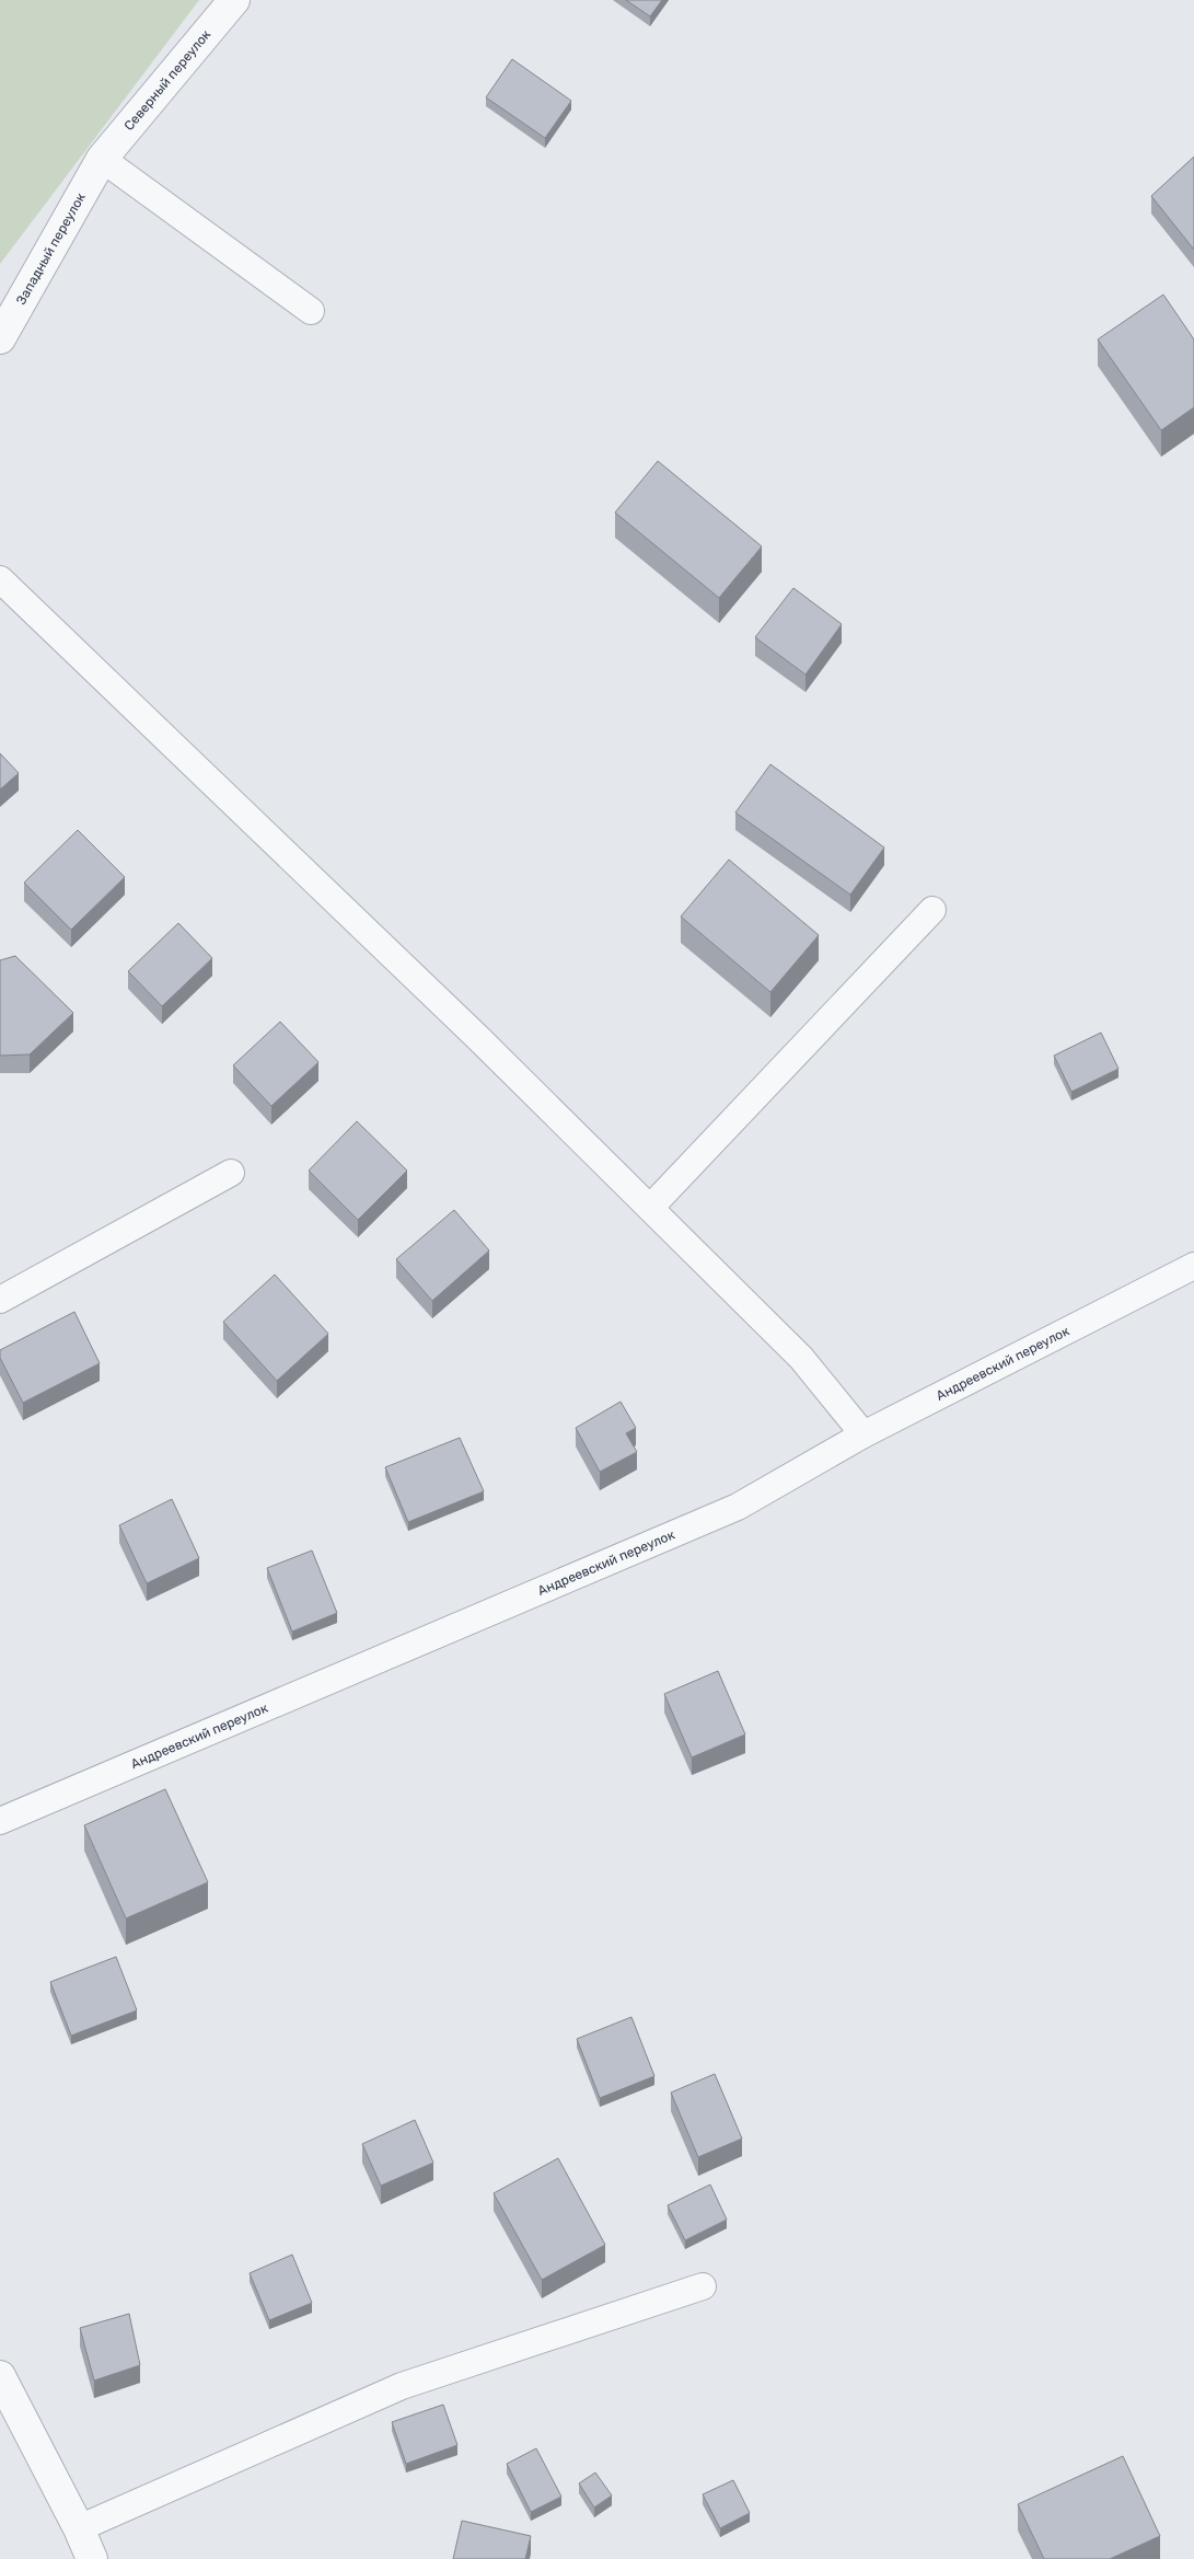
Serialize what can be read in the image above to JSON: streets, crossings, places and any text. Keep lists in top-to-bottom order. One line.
{"streets":{"street":["Северный переулок","Западный переулок"],"lane":["Андреевский переулок"]},"crossings":[["Северный переулок","Западный переулок"]]}
